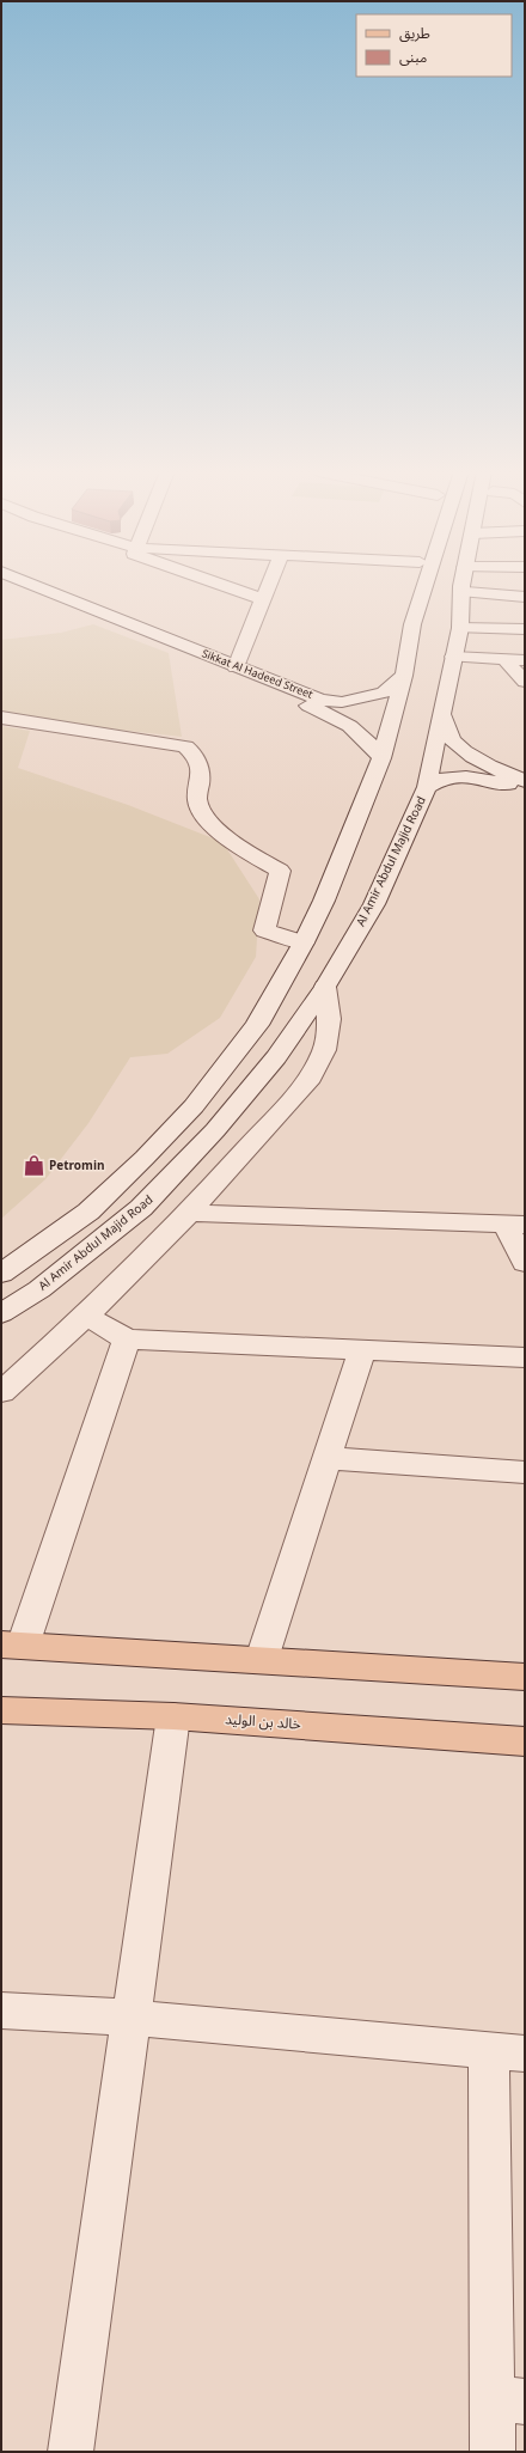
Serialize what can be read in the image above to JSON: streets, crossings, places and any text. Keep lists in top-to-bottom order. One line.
{"streets":{"main road":["Sikkat Al Hadeed Street","Al Amir Abdul Majid Road","خالد بن الوليد"]},"places":{"shop":["Petromin"]},"legend":["طريق","مبنى"]}
